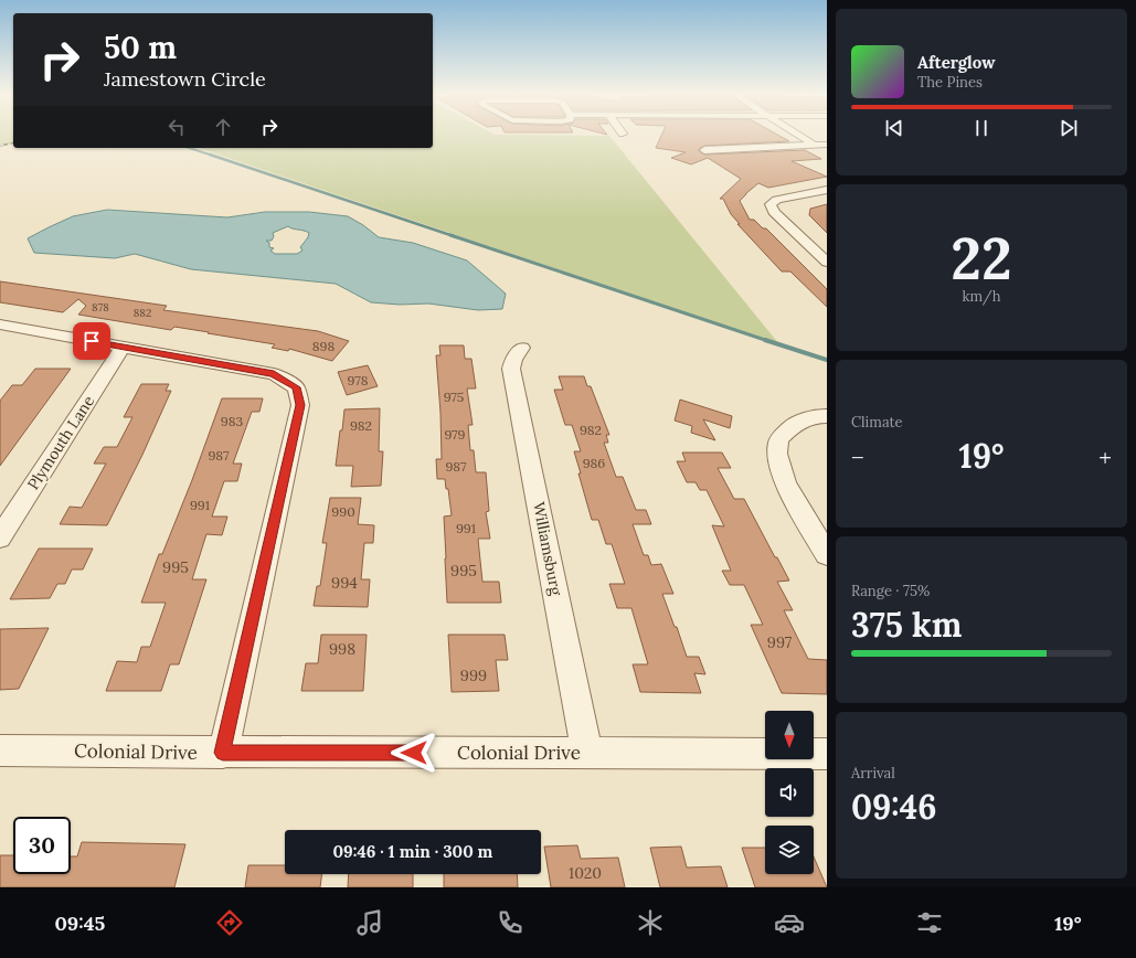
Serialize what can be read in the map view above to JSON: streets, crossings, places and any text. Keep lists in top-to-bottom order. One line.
{"streets":{"street":["Plymouth Lane","Williamsburg","Colonial Drive"]},"crossings":[["Williamsburg","Colonial Drive"]],"house_numbers":["878","882","898","978","975","983","982","982","979","987","986","987","991","990","991","995","995","994","997","998","999","1020"],"north":"bottom","page":{"turn":["50 m","Jamestown Circle"],"song":["Afterglow","The Pines"],"tile":[["22","km/h"],"Climate",["Range · 75%","375 km"],["Arrival","09:46"]],"heat":["−","19°","+"],"limit":"30","trip":"09:46 · 1 min · 300 m","tabs":["09:45","19°"]}}
